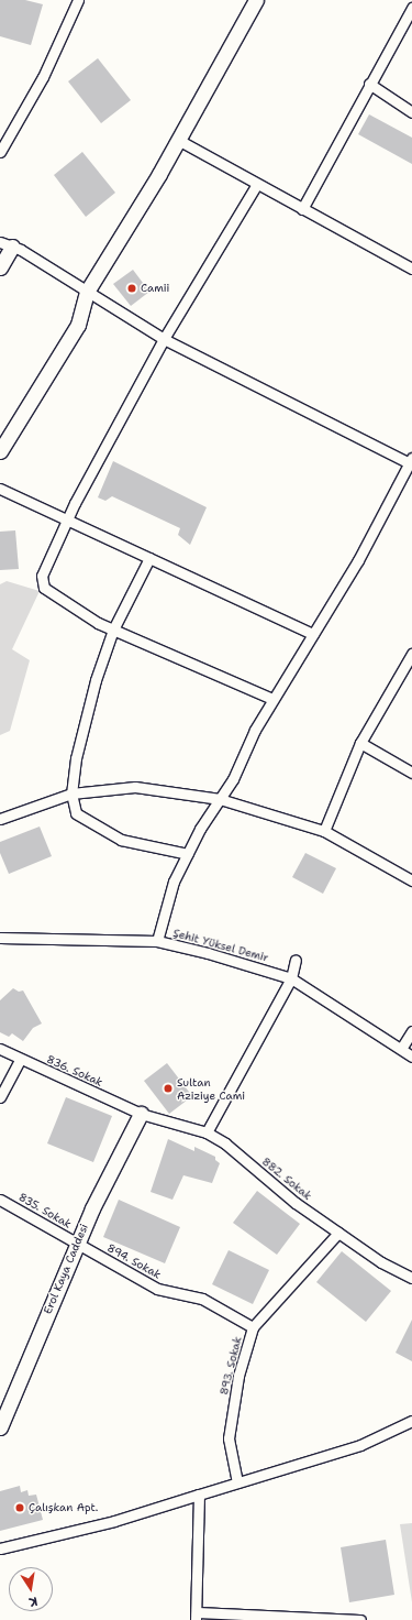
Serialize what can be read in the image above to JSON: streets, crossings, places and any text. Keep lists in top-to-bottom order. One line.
{"streets":{"street":["Şehit Yüksel Demir","836. Sokak","882. Sokak","835. Sokak","894. Sokak","Erol Kaya Caddesi","893. Sokak"]},"crossings":[["836. Sokak","882. Sokak"],["836. Sokak","Erol Kaya Caddesi"],["882. Sokak","Erol Kaya Caddesi"],["882. Sokak","893. Sokak"],["835. Sokak","894. Sokak"],["835. Sokak","Erol Kaya Caddesi"],["894. Sokak","Erol Kaya Caddesi"],["894. Sokak","893. Sokak"]],"places":["Camii","Sultan Aziziye Cami","Çalışkan Apt."],"north":"bottom"}
